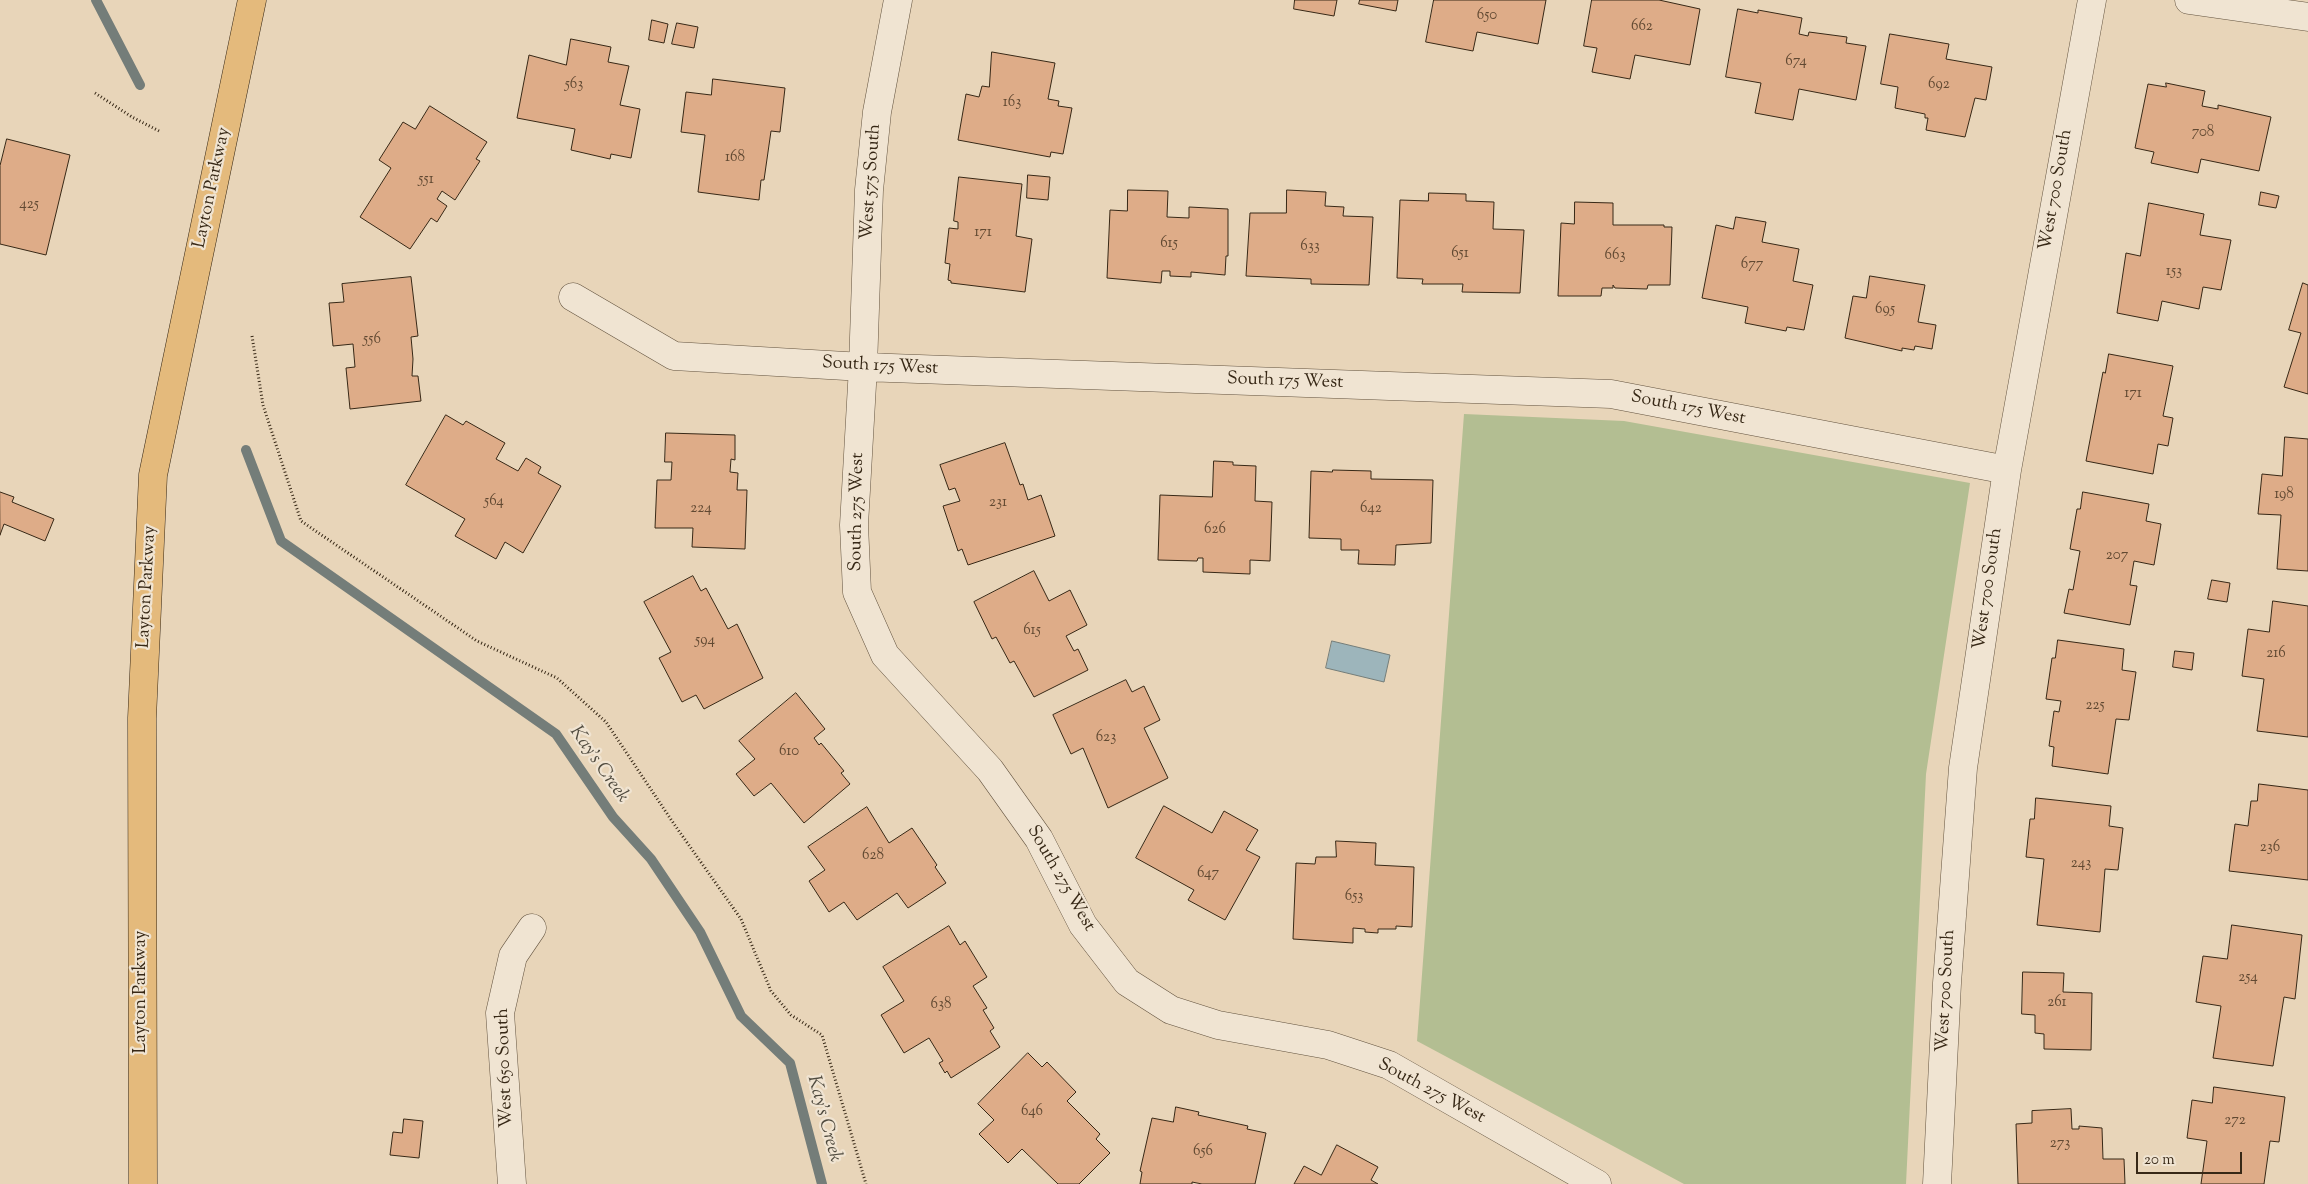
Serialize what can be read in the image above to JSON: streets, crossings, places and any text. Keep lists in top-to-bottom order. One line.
{"streets":{"main road":["Layton Parkway"],"street":["West 575 South","West 700 South","South 175 West","South 275 West","West 650 South"]},"crossings":[["West 575 South","South 175 West"],["West 575 South","South 275 West"],["West 700 South","South 175 West"],["South 175 West","South 275 West"]],"water":["Kay's Creek"],"house_numbers":["650","662","674","563","692","163","708","168","551","425","171","615","633","651","663","677","153","695","556","171","198","564","231","224","642","626","207","615","594","216","225","623","610","236","628","243","647","653","254","261","638","646","272","273","656"],"scale_bar":"20 m"}
